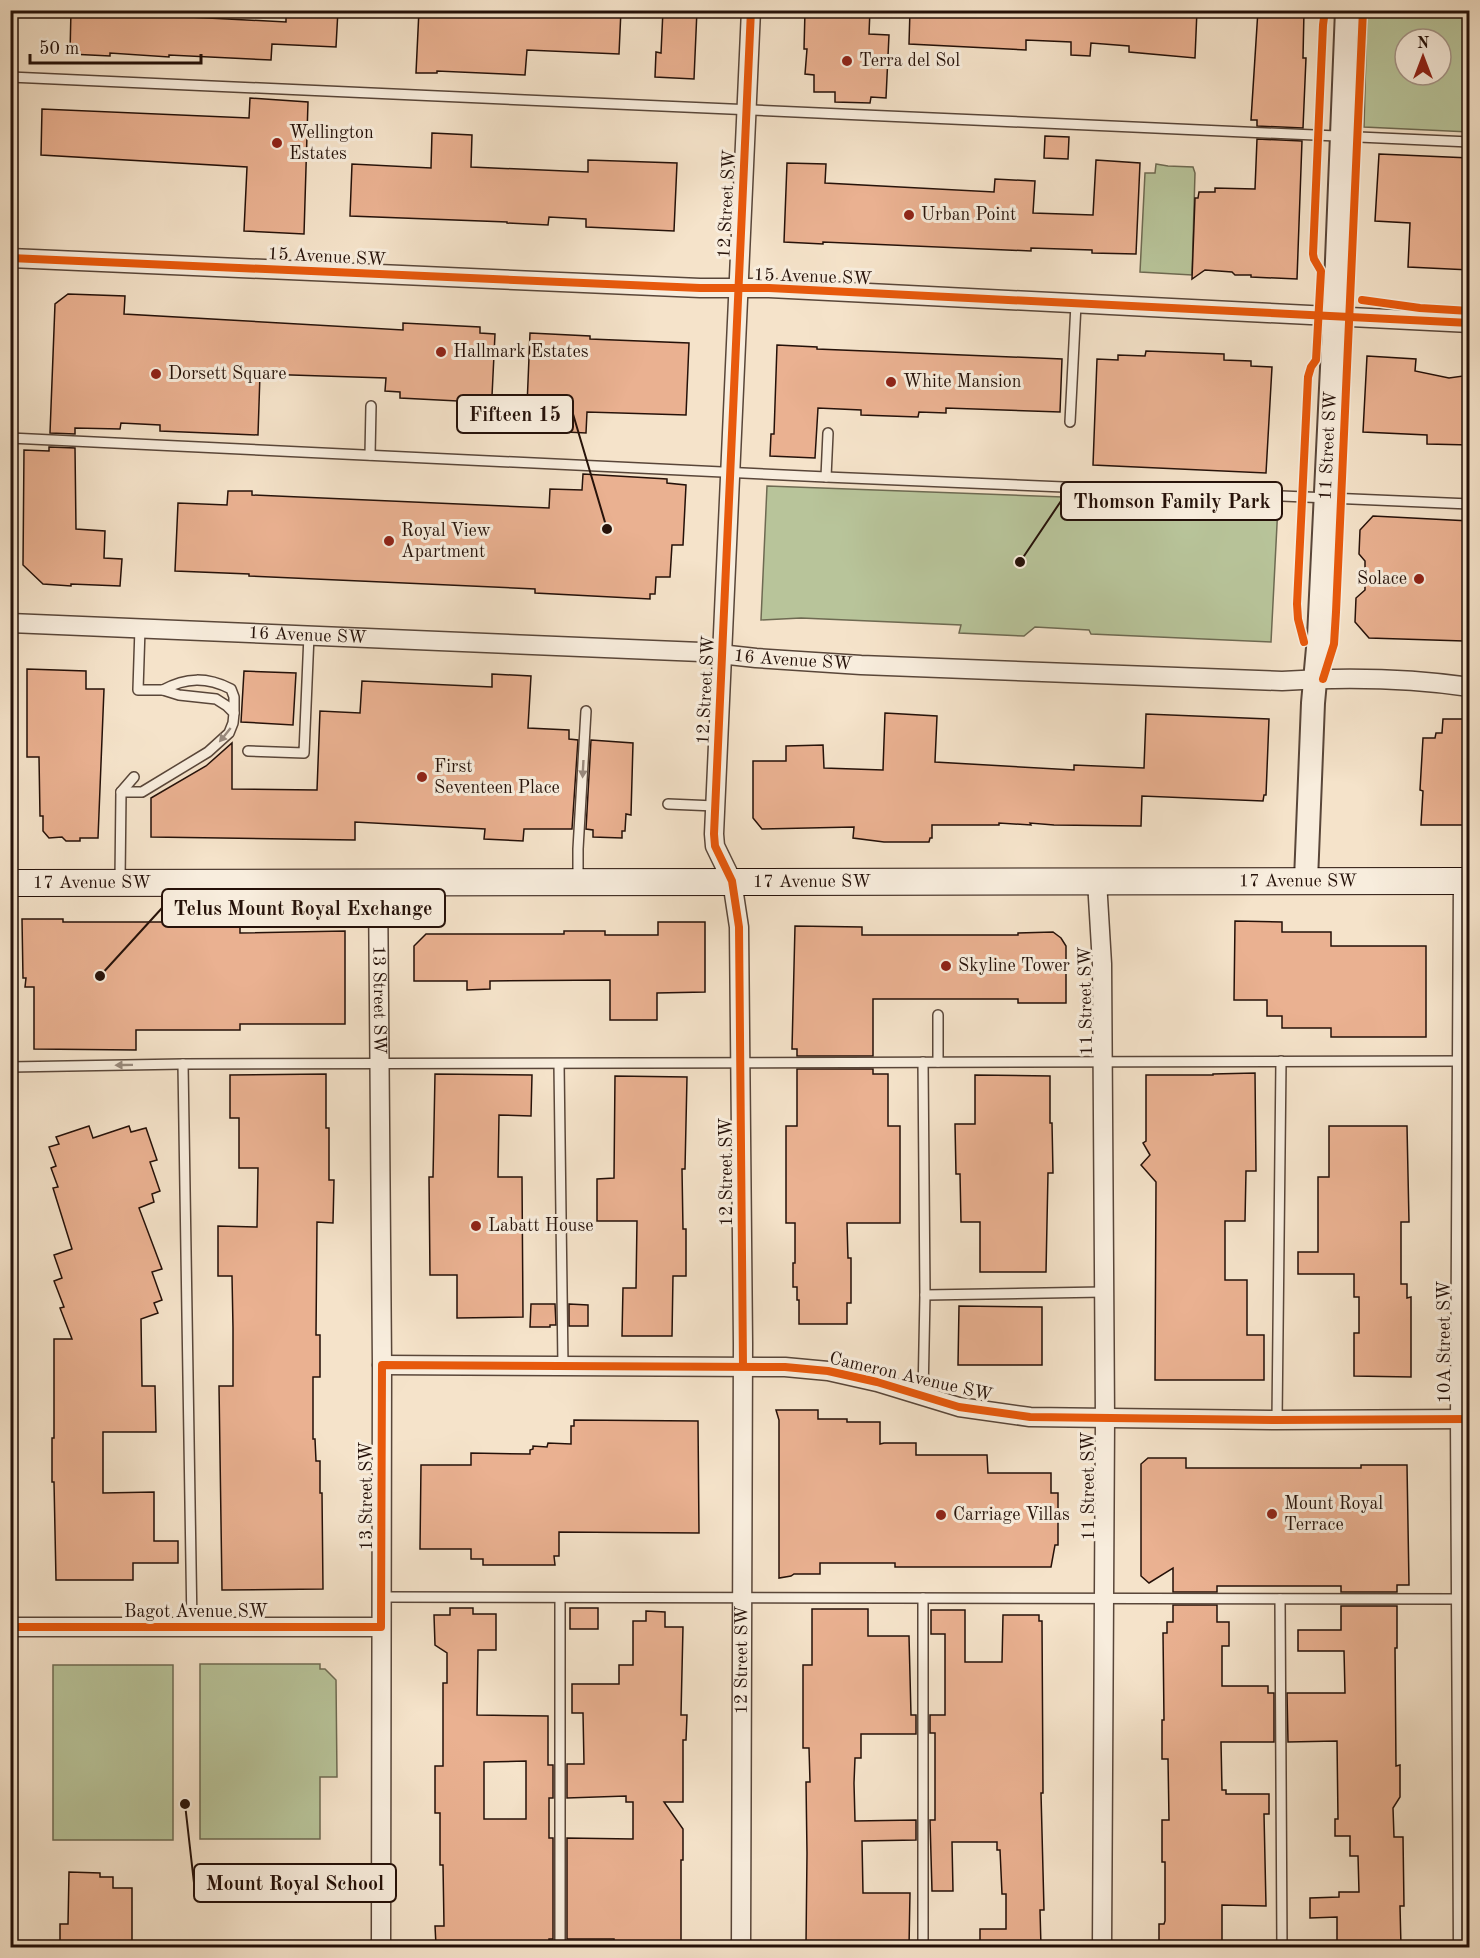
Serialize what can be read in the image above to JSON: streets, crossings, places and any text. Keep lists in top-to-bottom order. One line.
{"streets":{"main road":["17 Avenue SW"],"street":["12 Street SW","15 Avenue SW","11 Street SW","16 Avenue SW","13 Street SW","10A Street SW","Cameron Avenue SW","Bagot Avenue SW"]},"crossings":[["12 Street SW","15 Avenue SW"],["12 Street SW","16 Avenue SW"],["12 Street SW","17 Avenue SW"],["12 Street SW","Cameron Avenue SW"],["15 Avenue SW","11 Street SW"],["11 Street SW","16 Avenue SW"],["11 Street SW","17 Avenue SW"],["11 Street SW","Cameron Avenue SW"],["17 Avenue SW","13 Street SW"],["17 Avenue SW","10A Street SW"],["13 Street SW","Cameron Avenue SW"],["13 Street SW","Bagot Avenue SW"],["10A Street SW","Cameron Avenue SW"]],"places":["Terra del Sol","Wellington Estates","Urban Point","Hallmark Estates","Dorsett Square","White Mansion","Fifteen 15","Royal View Apartment","Thomson Family Park","Solace","First Seventeen Place","Skyline Tower","Telus Mount Royal Exchange","Labatt House","Mount Royal Terrace","Carriage Villas","Mount Royal School"],"scale_bar":"50 m","north":"top"}
